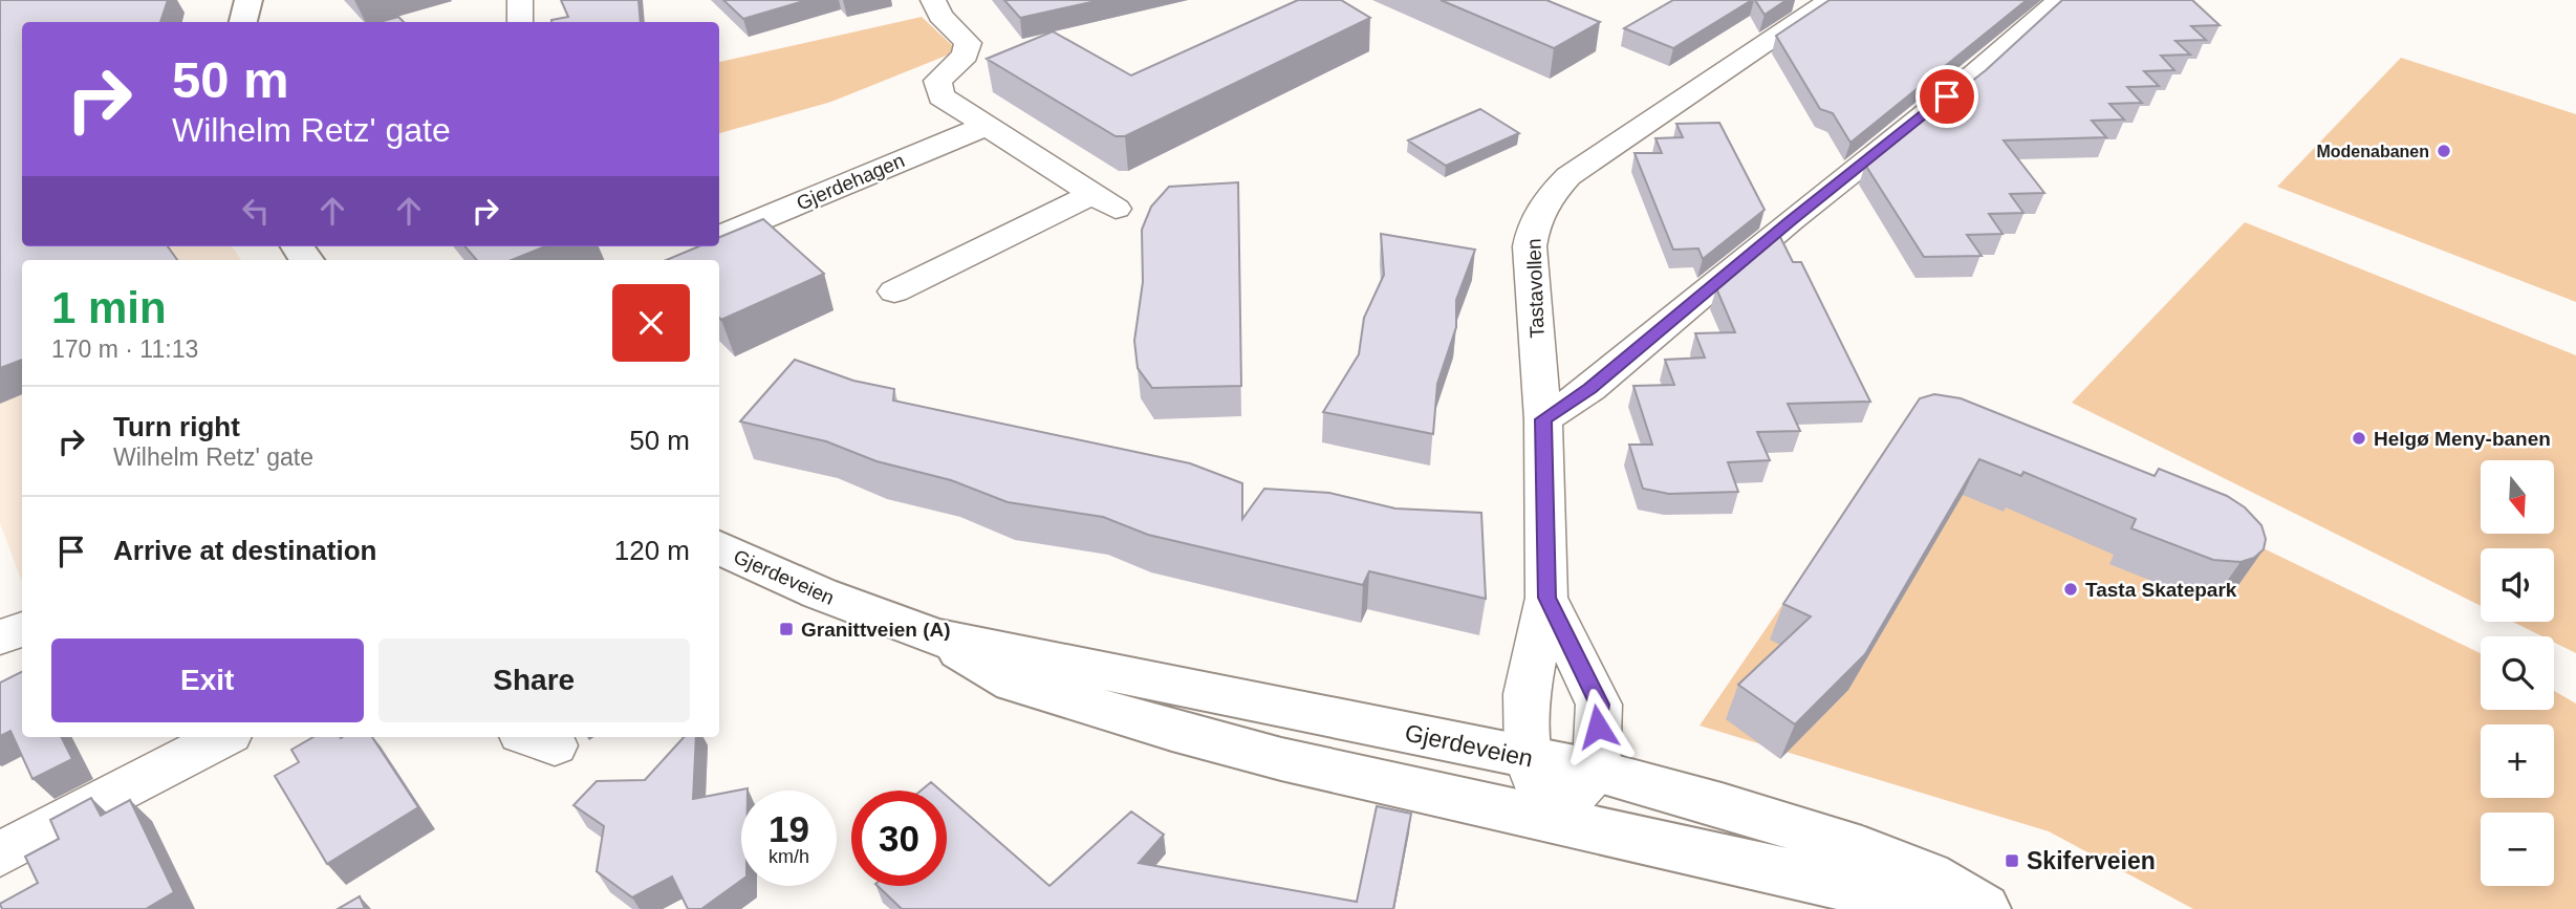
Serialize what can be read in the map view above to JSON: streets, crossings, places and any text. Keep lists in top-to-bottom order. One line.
{"streets":{"main road":["Gjerdeveien"],"street":["Gjerdehagen","Tastavollen"]},"crossings":[["Tastavollen","Gjerdeveien"]],"places":{"other":["Modenabanen","Helgø Meny-banen","Tasta Skatepark"],"transit":["Granittveien (A)","Skiferveien"]},"north":"bottom","page":{"turn":["50 m","Wilhelm Retz' gate"],"heading":["1 min","170 m · 11:13"],"list":[{"name":"Turn right","note":"Wilhelm Retz' gate","value":"50 m"},{"name":"Arrive at destination","value":"120 m"}],"map_buttons":["+","−"],"buttons":["Exit","Share"],"speed":"19 km/h","limit":"30"}}
